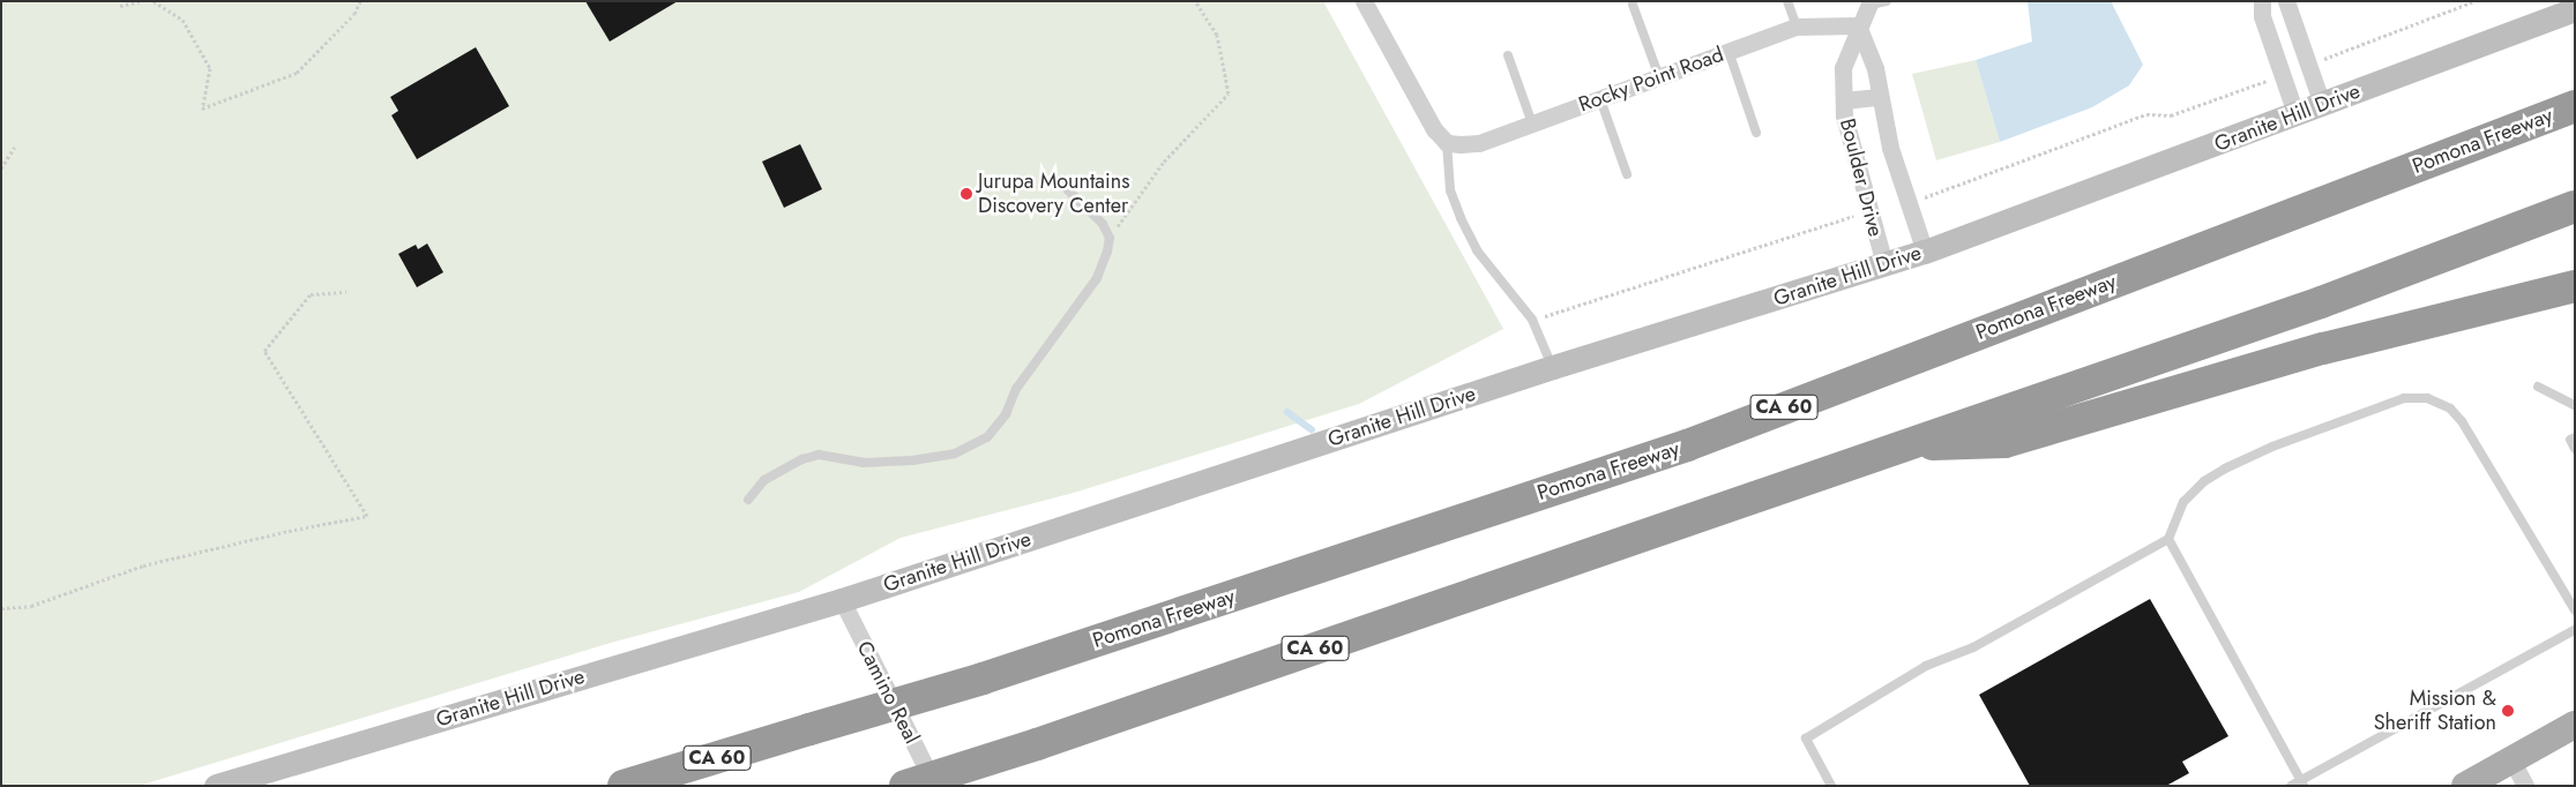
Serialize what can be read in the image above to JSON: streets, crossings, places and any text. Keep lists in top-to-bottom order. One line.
{"streets":{"highway":["Pomona Freeway","CA 60"],"street":["Rocky Point Road","Granite Hill Drive","Boulder Drive","Camino Real"]},"crossings":[["Rocky Point Road","Boulder Drive"],["Granite Hill Drive","Boulder Drive"],["Granite Hill Drive","Camino Real"]],"places":["Jurupa Mountains Discovery Center","Mission & Sheriff Station"]}
